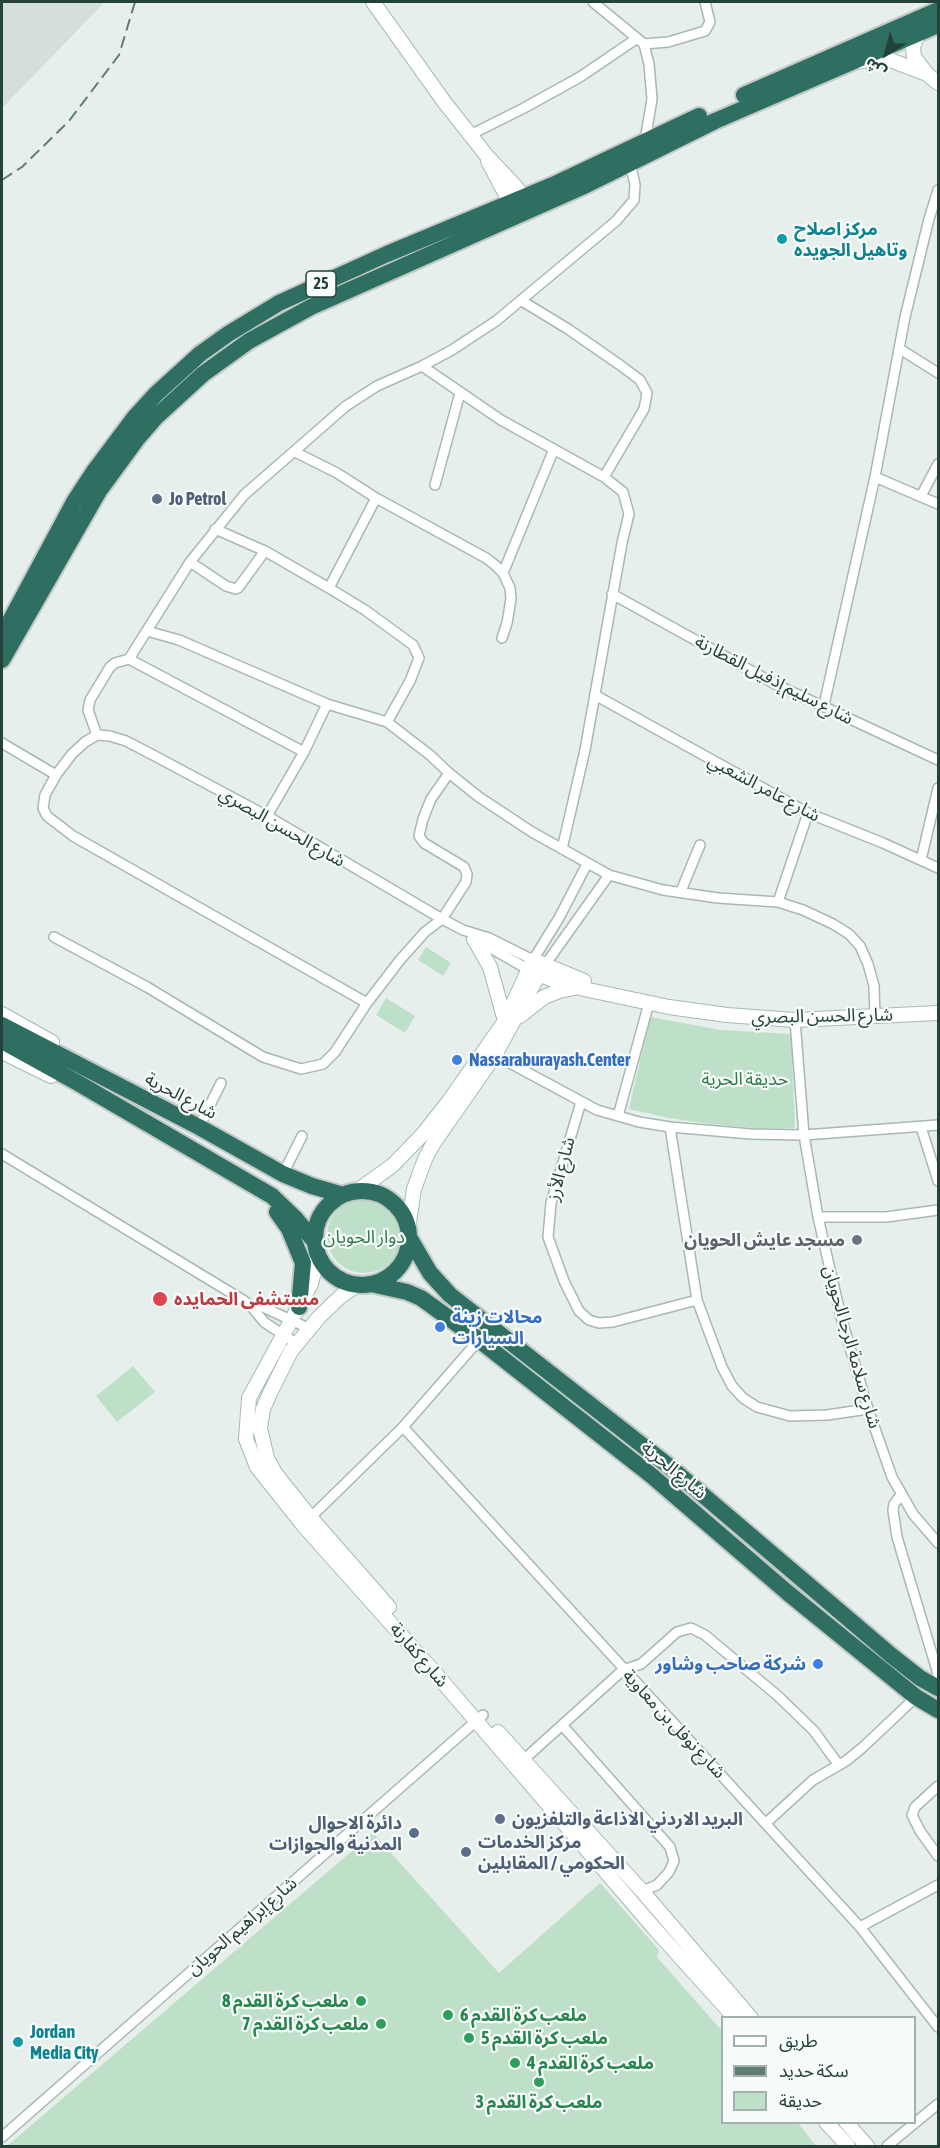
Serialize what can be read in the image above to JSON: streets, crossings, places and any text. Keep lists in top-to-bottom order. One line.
{"streets":{"highway":["25","شارع الحرية"],"street":["شارع سليم إذفيل القطارنة","شارع عامر الشعبي","شارع الحسن البصري","شارع الأرز","شارع سلامة الرجا الحويان","شارع كفارنة","شارع نوفل بن معاوية","شارع إبراهيم الحويان"]},"crossings":[["شارع الحسن البصري","شارع سلامة الرجا الحويان"],["شارع الحرية","شارع كفارنة"],["شارع كفارنة","شارع إبراهيم الحويان"]],"parks":["حديقة الحرية","دوار الحويان"],"places":["مركز اصلاح وتاهيل الجويده","Jo Petrol","Nassaraburayash.Center","مسجد عايش الحويان","مستشفى الحمايده","محالات زينة السيارات","شركة صاحب وشاور","البريد الاردني الاذاعة والتلفزيون","دائرة الاحوال المدنية والجوازات","مركز الخدمات الحكومي / المقابلين","ملعب كرة القدم 8","ملعب كرة القدم 6","ملعب كرة القدم 7","ملعب كرة القدم 5","Jordan Media City","ملعب كرة القدم 4","ملعب كرة القدم 3"],"legend":["طريق","سكة حديد","حديقة"],"north":"bottom left"}
